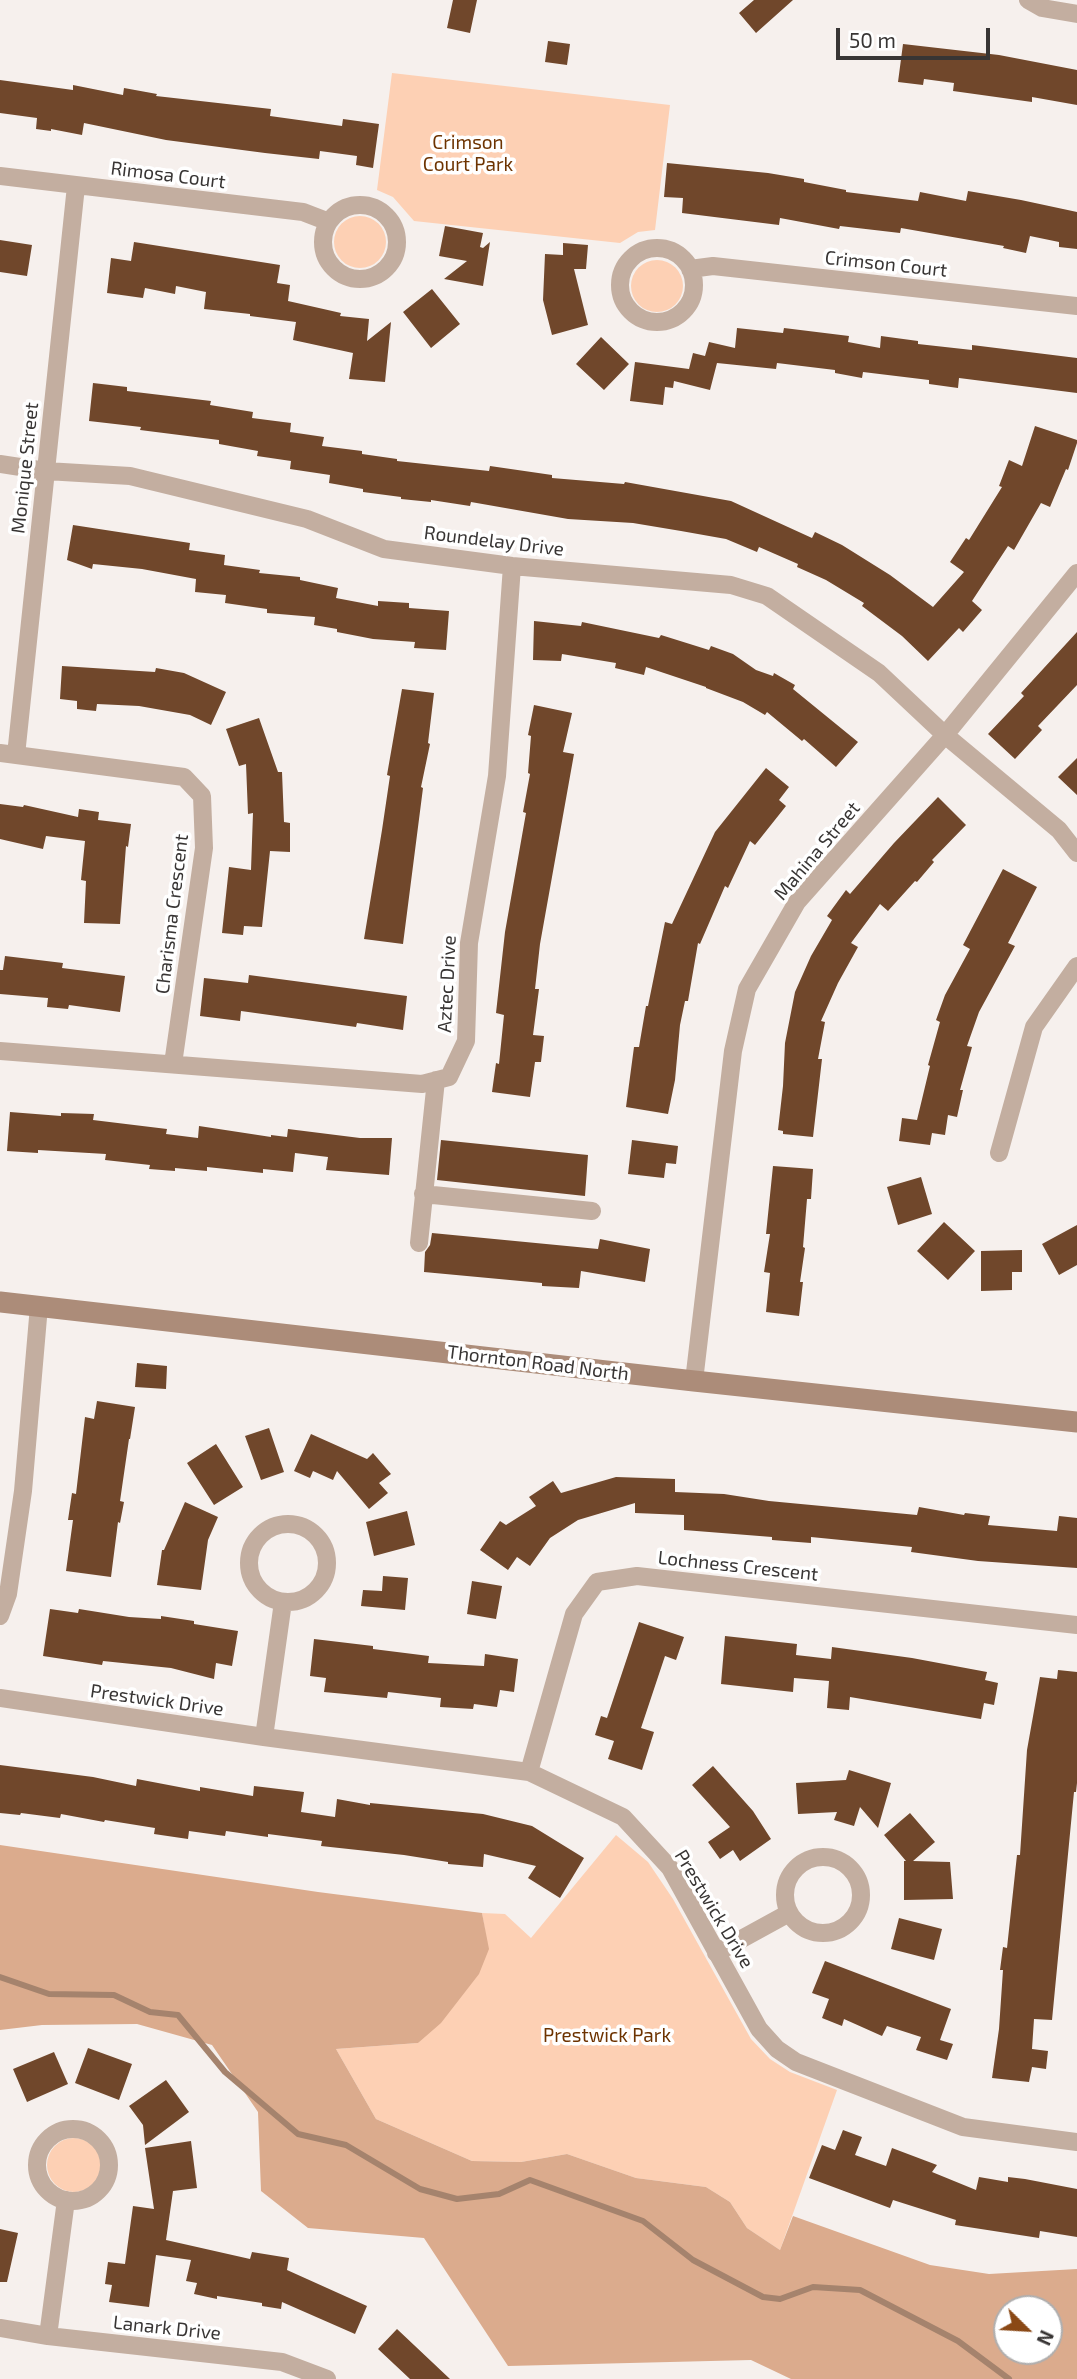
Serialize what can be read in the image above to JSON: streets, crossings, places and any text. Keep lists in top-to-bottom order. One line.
{"streets":{"main road":["Thornton Road North"],"street":["Rimosa Court","Crimson Court","Monique Street","Roundelay Drive","Mahina Street","Charisma Crescent","Aztec Drive","Lochness Crescent","Prestwick Drive","Lanark Drive"]},"crossings":[["Rimosa Court","Monique Street"],["Monique Street","Roundelay Drive"],["Monique Street","Charisma Crescent"],["Roundelay Drive","Mahina Street"],["Roundelay Drive","Aztec Drive"],["Mahina Street","Thornton Road North"],["Lochness Crescent","Prestwick Drive"]],"parks":["Crimson Court Park","Prestwick Park"],"scale_bar":"50 m","north":"bottom right"}
